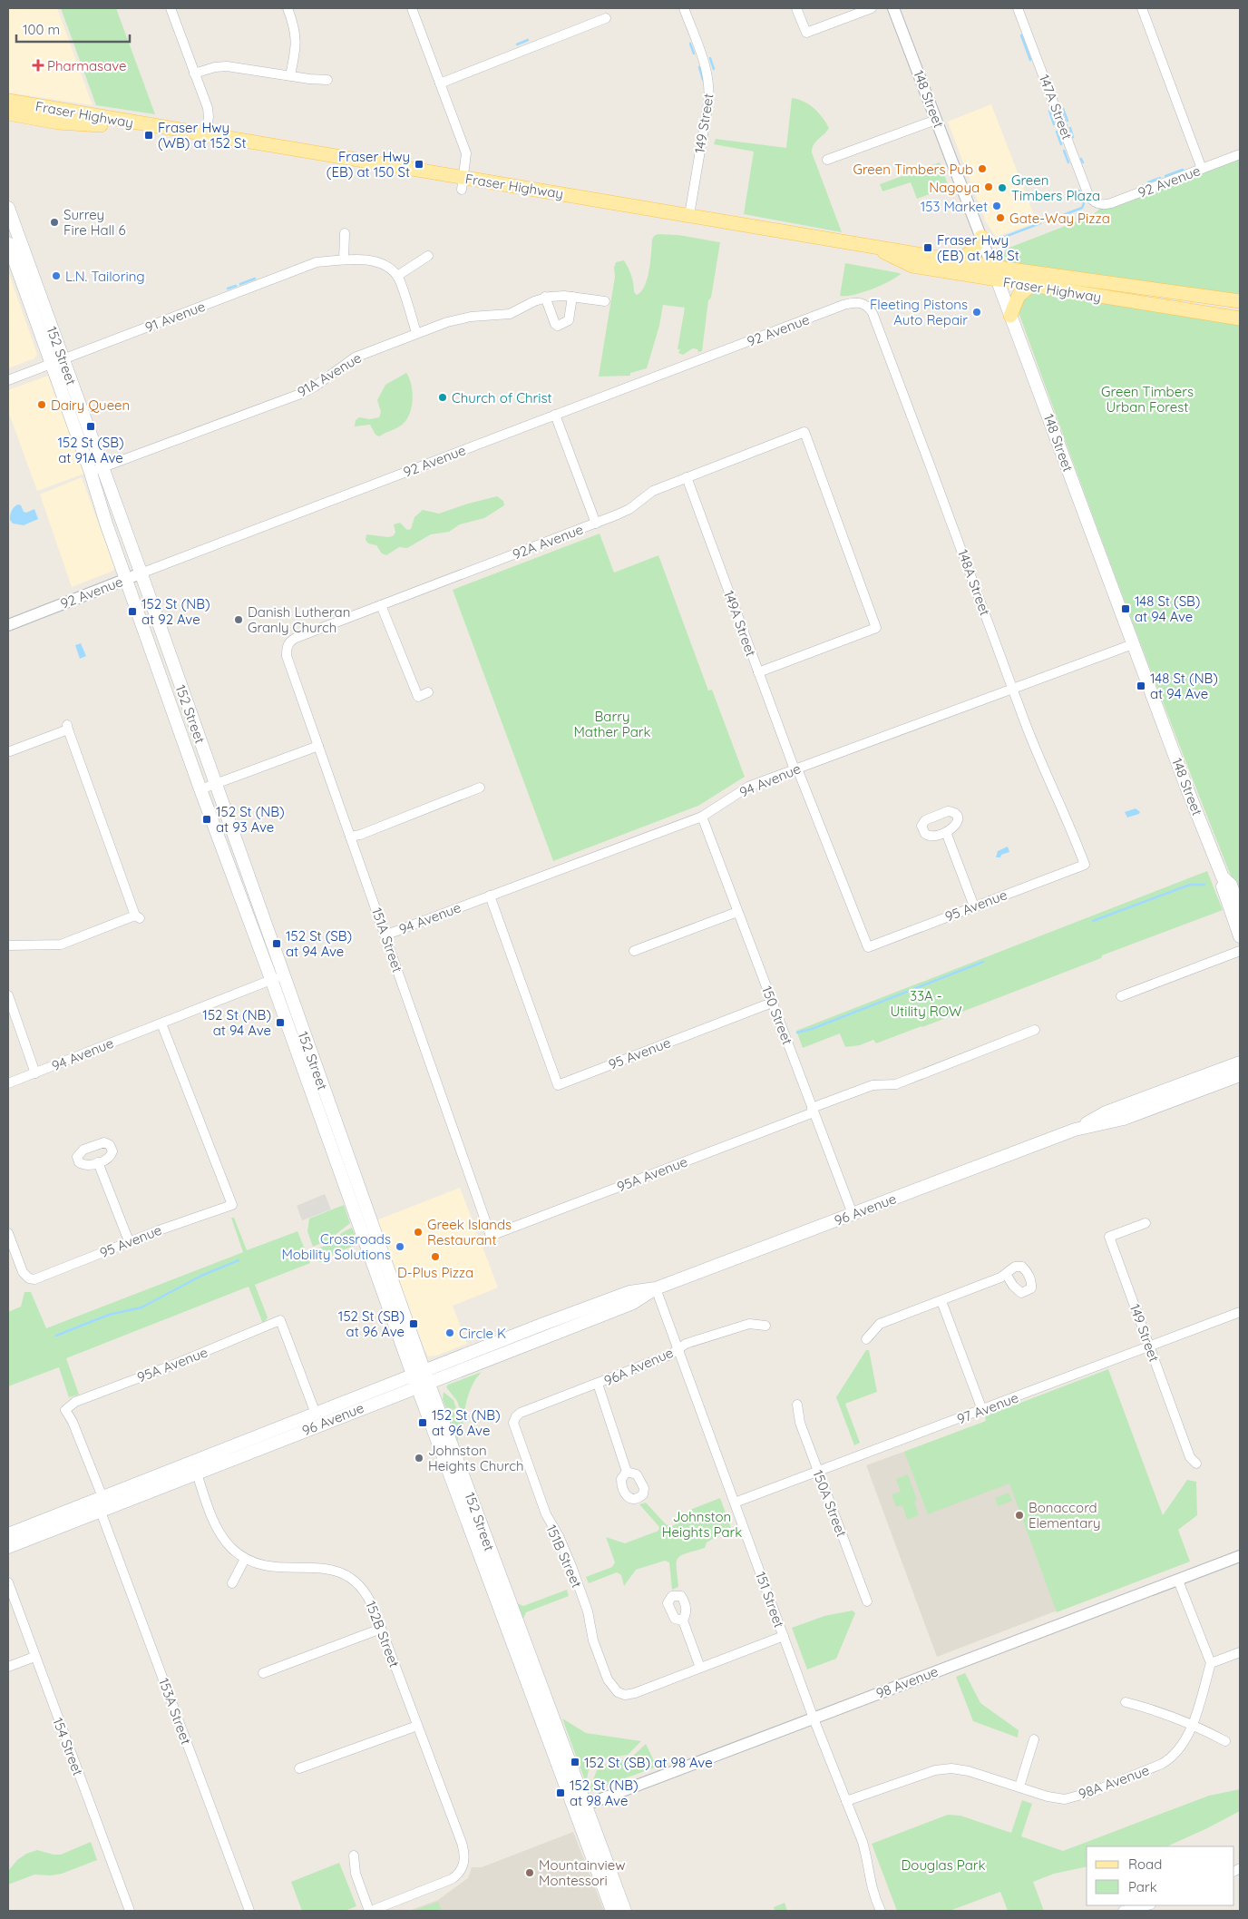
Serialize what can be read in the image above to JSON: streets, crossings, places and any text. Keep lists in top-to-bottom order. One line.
{"streets":{"main road":["148 Street","Fraser Highway","152 Street","96 Avenue"],"street":["147A Street","149 Street","92 Avenue","91 Avenue","91A Avenue","92A Avenue","148A Street","149A Street","94 Avenue","95 Avenue","151A Street","150 Street","95A Avenue","96A Avenue","97 Avenue","150A Street","151B Street","151 Street","152B Street","98 Avenue","153A Street","154 Street","98A Avenue"]},"crossings":[["148 Street","Fraser Highway"],["148 Street","94 Avenue"],["147A Street","92 Avenue"],["Fraser Highway","149 Street"],["149 Street","97 Avenue"],["92 Avenue","152 Street"],["92 Avenue","148A Street"],["91 Avenue","152 Street"],["152 Street","91A Avenue"],["152 Street","94 Avenue"],["152 Street","96 Avenue"],["152 Street","98 Avenue"],["92A Avenue","149A Street"],["92A Avenue","151A Street"],["148A Street","94 Avenue"],["148A Street","95 Avenue"],["149A Street","94 Avenue"],["149A Street","95 Avenue"],["94 Avenue","95 Avenue"],["94 Avenue","151A Street"],["94 Avenue","150 Street"],["95 Avenue","150 Street"],["151A Street","95A Avenue"],["150 Street","95A Avenue"],["150 Street","96 Avenue"],["95A Avenue","96 Avenue"],["96 Avenue","151 Street"],["96 Avenue","152B Street"],["96 Avenue","153A Street"],["96A Avenue","151B Street"],["96A Avenue","151 Street"],["97 Avenue","150A Street"],["97 Avenue","151 Street"],["151 Street","98 Avenue"],["151 Street","98A Avenue"]],"parks":["Green Timbers Urban Forest","Barry Mather Park","33A - Utility ROW","Johnston Heights Park","Douglas Park"],"places":{"health":["Pharmasave"],"transit":["Fraser Hwy (WB) at 152 St","Fraser Hwy (EB) at 150 St","Fraser Hwy (EB) at 148 St","152 St (SB) at 91A Ave","148 St (SB) at 94 Ave","152 St (NB) at 92 Ave","148 St (NB) at 94 Ave","152 St (NB) at 93 Ave","152 St (SB) at 94 Ave","152 St (NB) at 94 Ave","152 St (SB) at 96 Ave","152 St (NB) at 96 Ave","152 St (SB) at 98 Ave","152 St (NB) at 98 Ave"],"other":["Green Timbers Pub","Nagoya","Green Timbers Plaza","153 Market","Gate-Way Pizza","Surrey Fire Hall 6","L.N. Tailoring","Fleeting Pistons Auto Repair","Church of Christ","Dairy Queen","Danish Lutheran Granly Church","Greek Islands Restaurant","Crossroads Mobility Solutions","D-Plus Pizza","Circle K","Johnston Heights Church","Bonaccord Elementary","Mountainview Montessori"]},"legend":["Road","Park"],"scale_bar":"100 m"}
